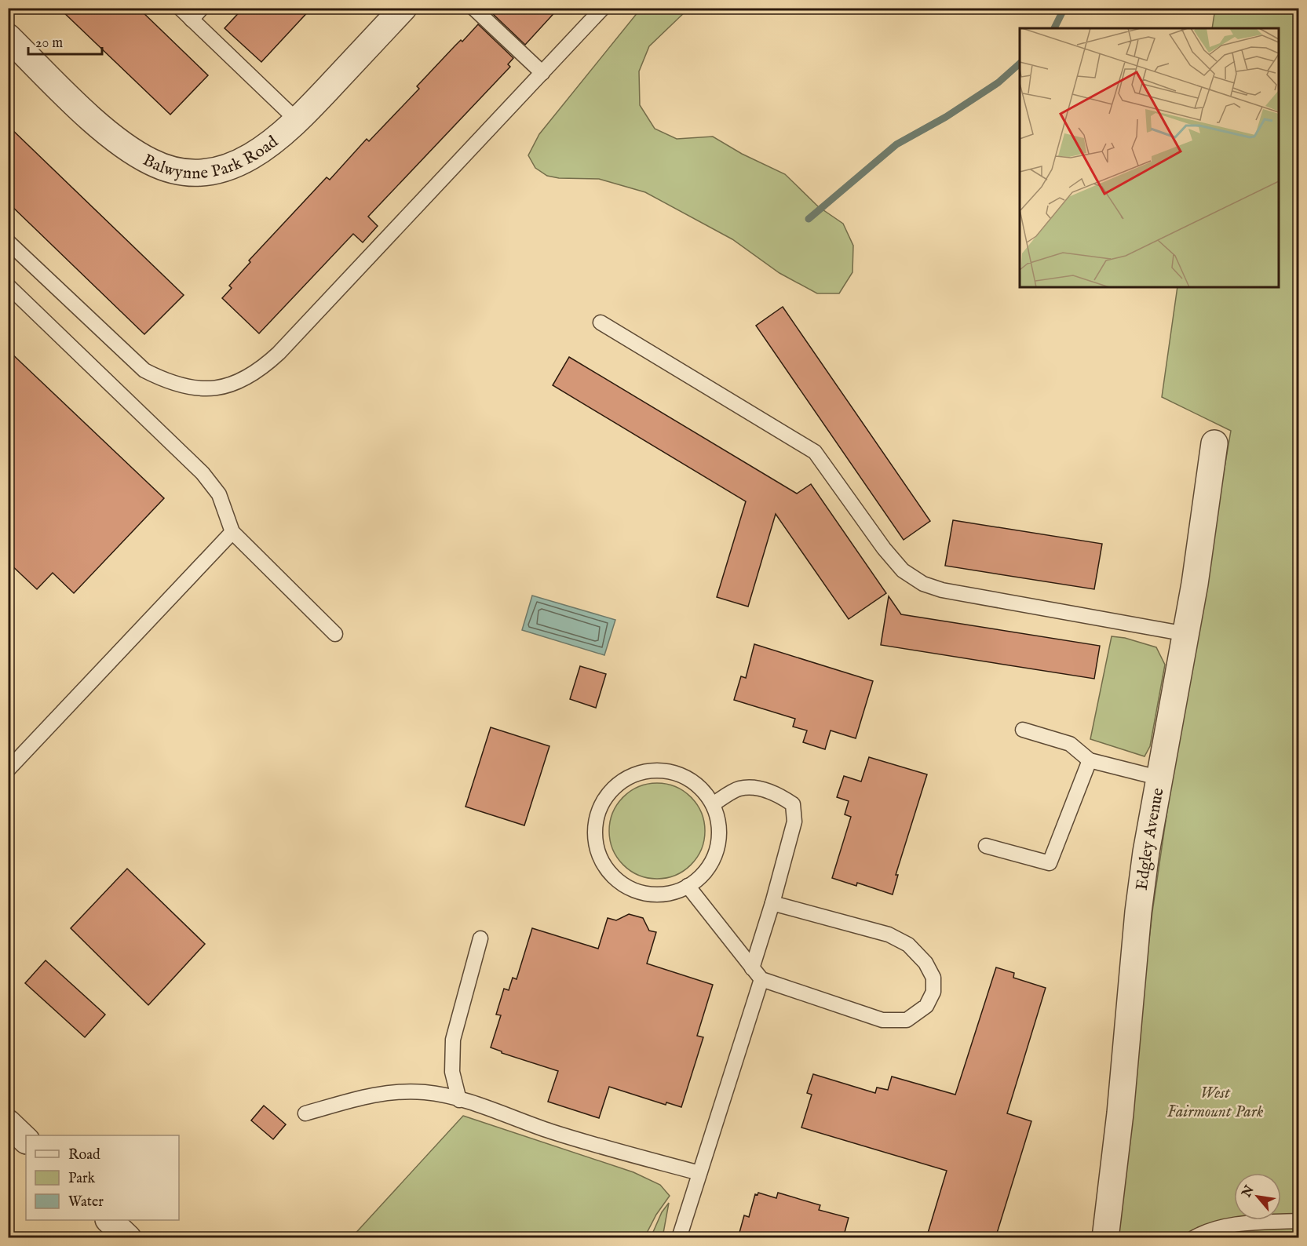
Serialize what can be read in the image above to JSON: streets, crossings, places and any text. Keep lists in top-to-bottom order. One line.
{"streets":{"street":["Balwynne Park Road","Edgley Avenue"]},"parks":["West Fairmount Park"],"legend":["Road","Park","Water"],"scale_bar":"20 m","north":"top left"}
